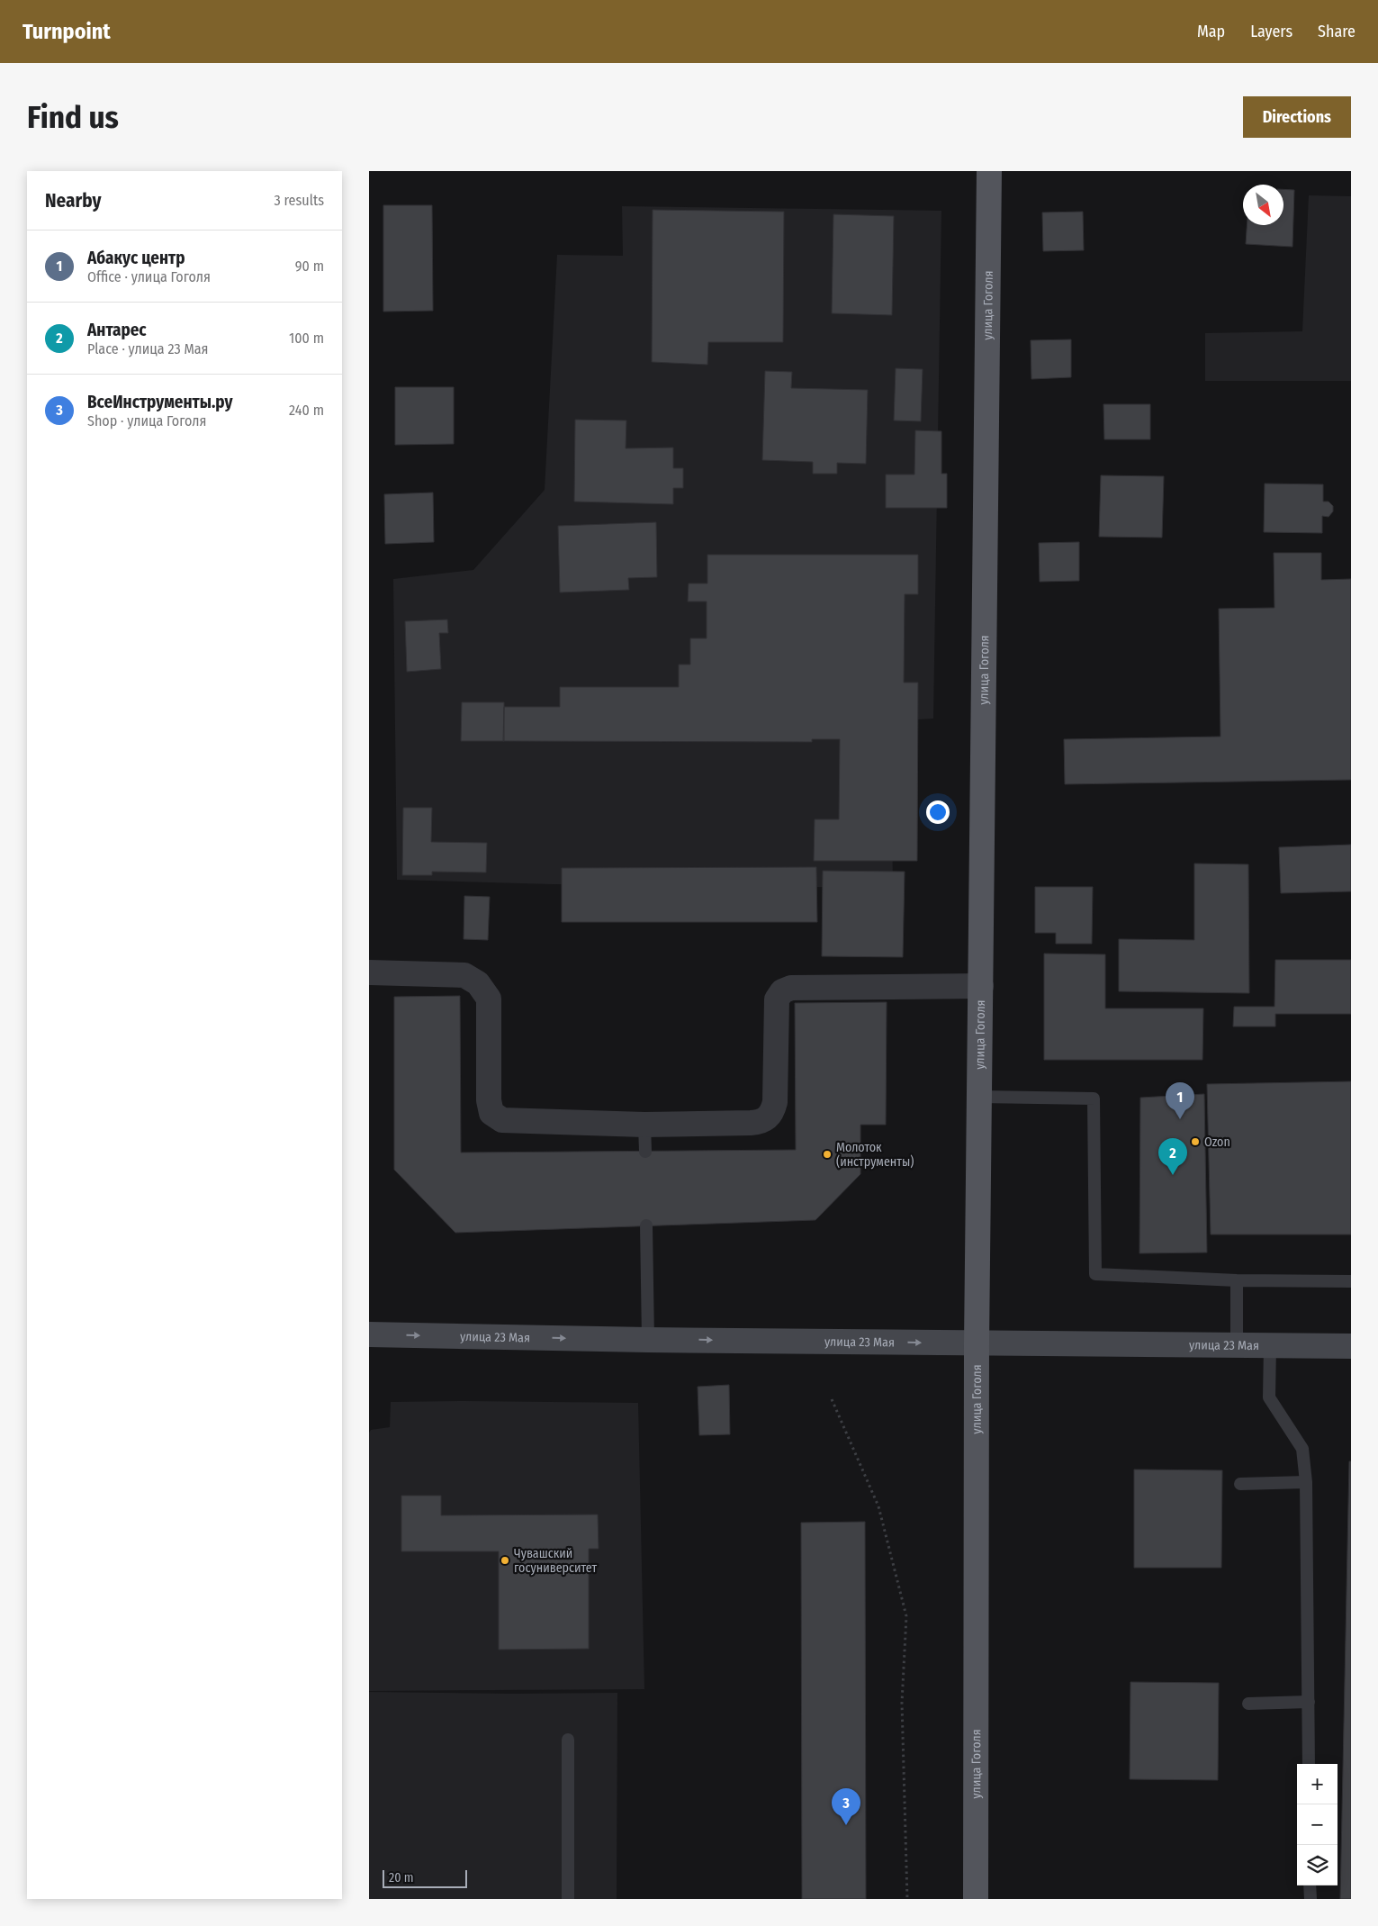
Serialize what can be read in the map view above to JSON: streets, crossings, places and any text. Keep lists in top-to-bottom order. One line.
{"streets":{"main road":["улица Гоголя","улица 23 Мая"]},"crossings":[["улица Гоголя","улица 23 Мая"]],"one_way":["улица 23 Мая"],"places":["Ozon","Молоток (инструменты)","Чувашский госуниверситет"],"scale_bar":"20 m","north":"bottom right","page":{"header":"Turnpoint","nav":["Map","Layers","Share"],"buttons":"Directions","title":"Find us","heading":["Nearby","3 results"],"list":[{"mark":"1","name":"Абакус центр","note":"Office · улица Гоголя","value":"90 m"},{"mark":"2","name":"Антарес","note":"Place · улица 23 Мая","value":"100 m"},{"mark":"3","name":"ВсеИнструменты.ру","note":"Shop · улица Гоголя","value":"240 m"}],"pins":["1","2","3"],"map_buttons":["+","−"],"scale":"20 m"}}
